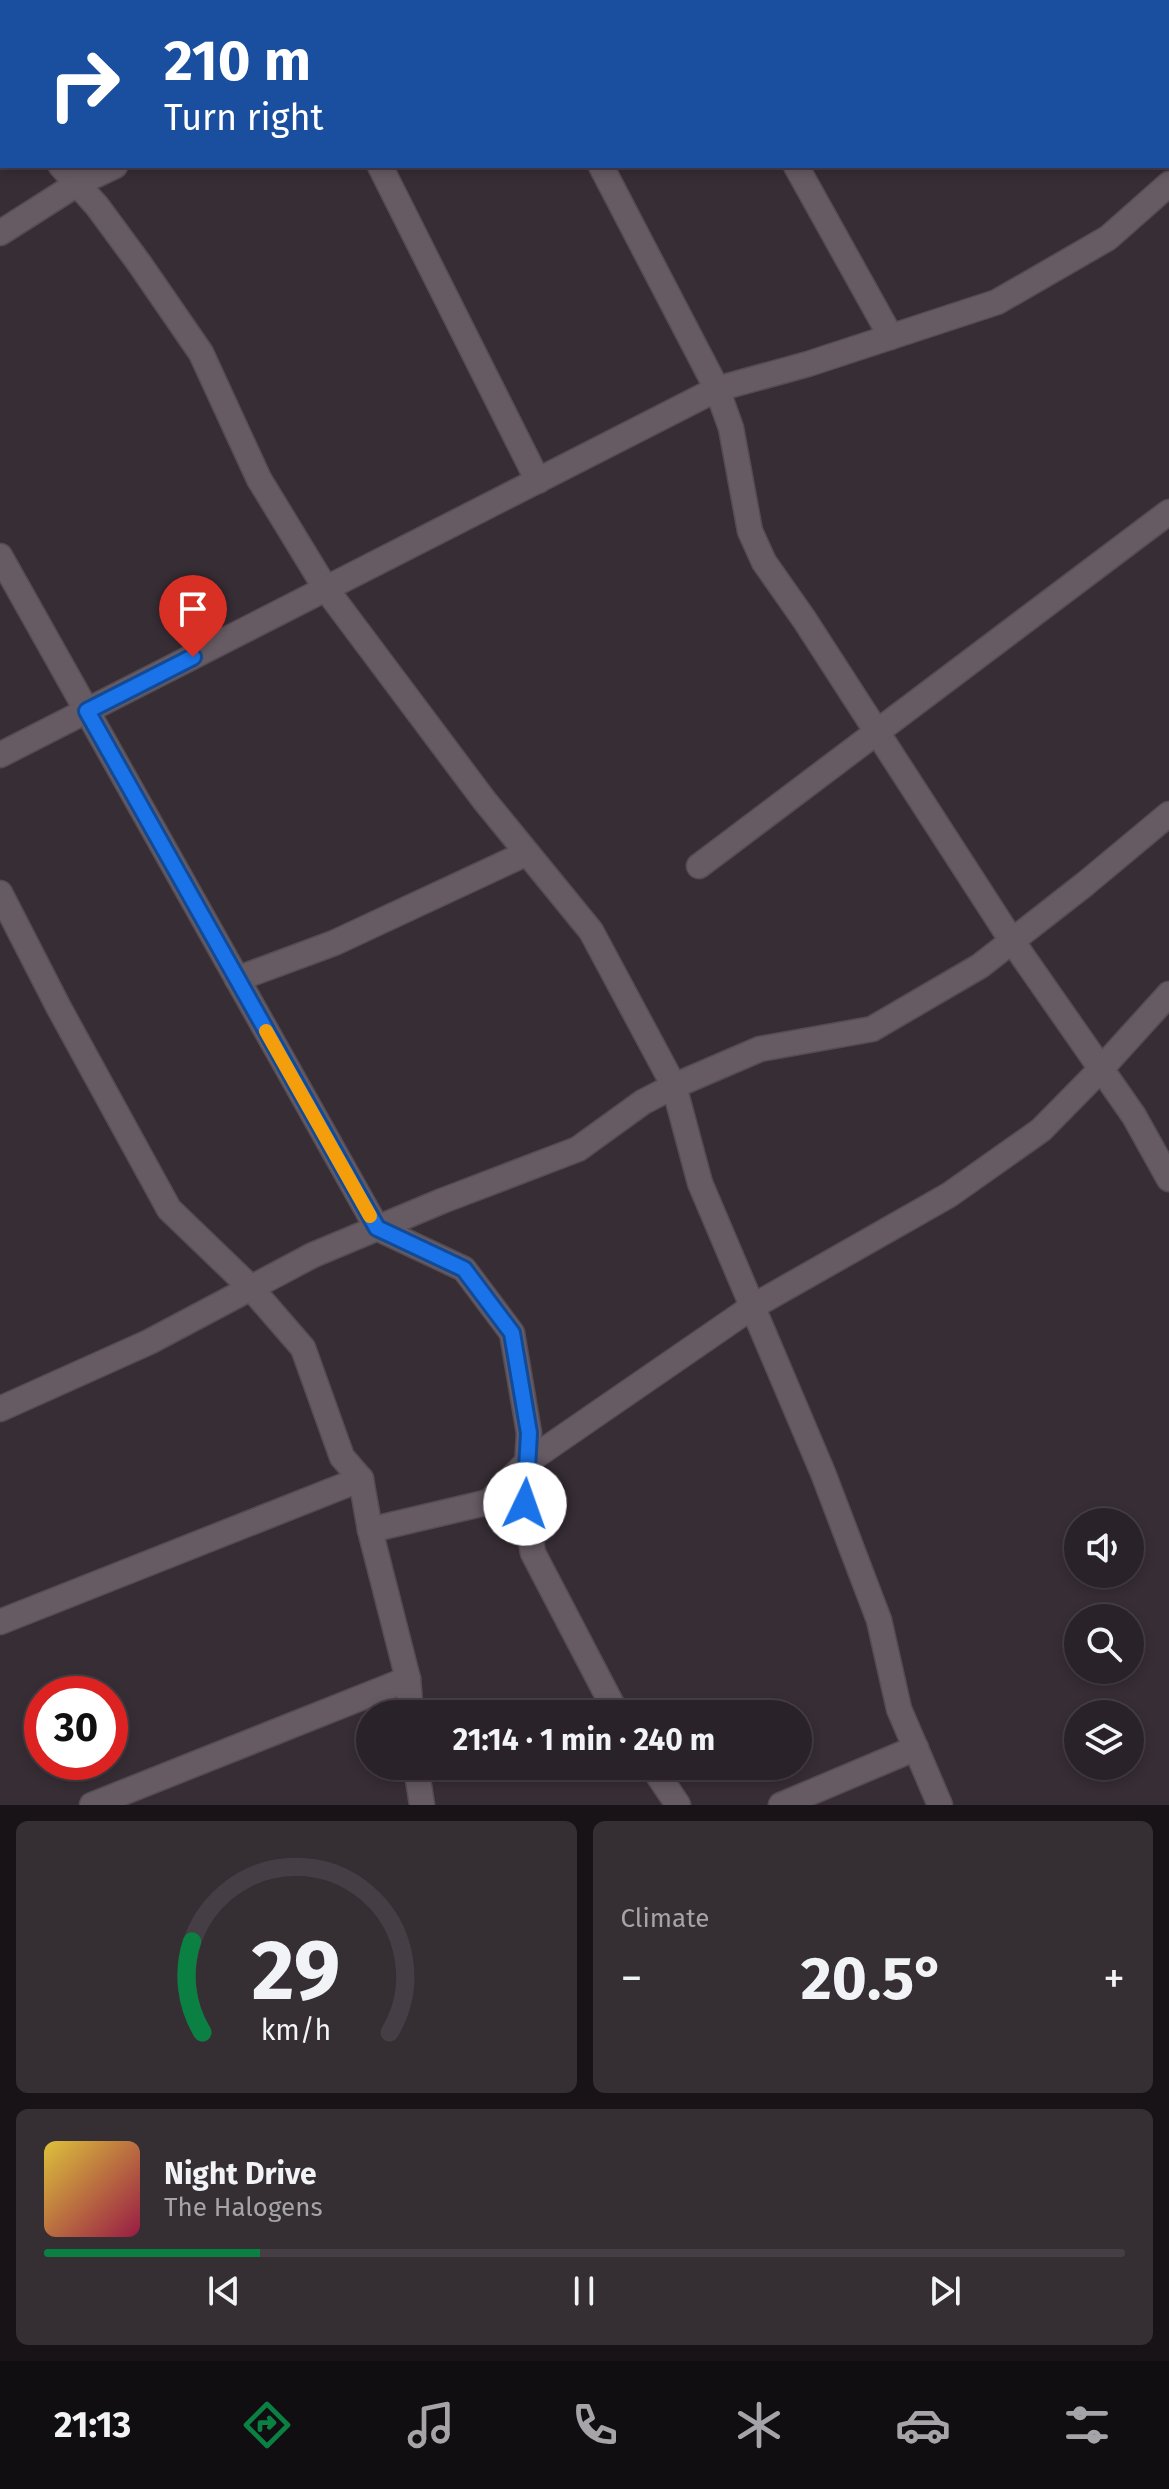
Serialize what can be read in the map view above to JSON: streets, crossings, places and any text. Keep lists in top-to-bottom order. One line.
{"page":{"turn":["210 m","Turn right"],"limit":"30","trip":"21:14 · 1 min · 240 m","tile":"Climate","heat":["−","20.5°","+"],"song":["Night Drive","The Halogens"],"tabs":"21:13","gauge":["29","km/h"]}}
